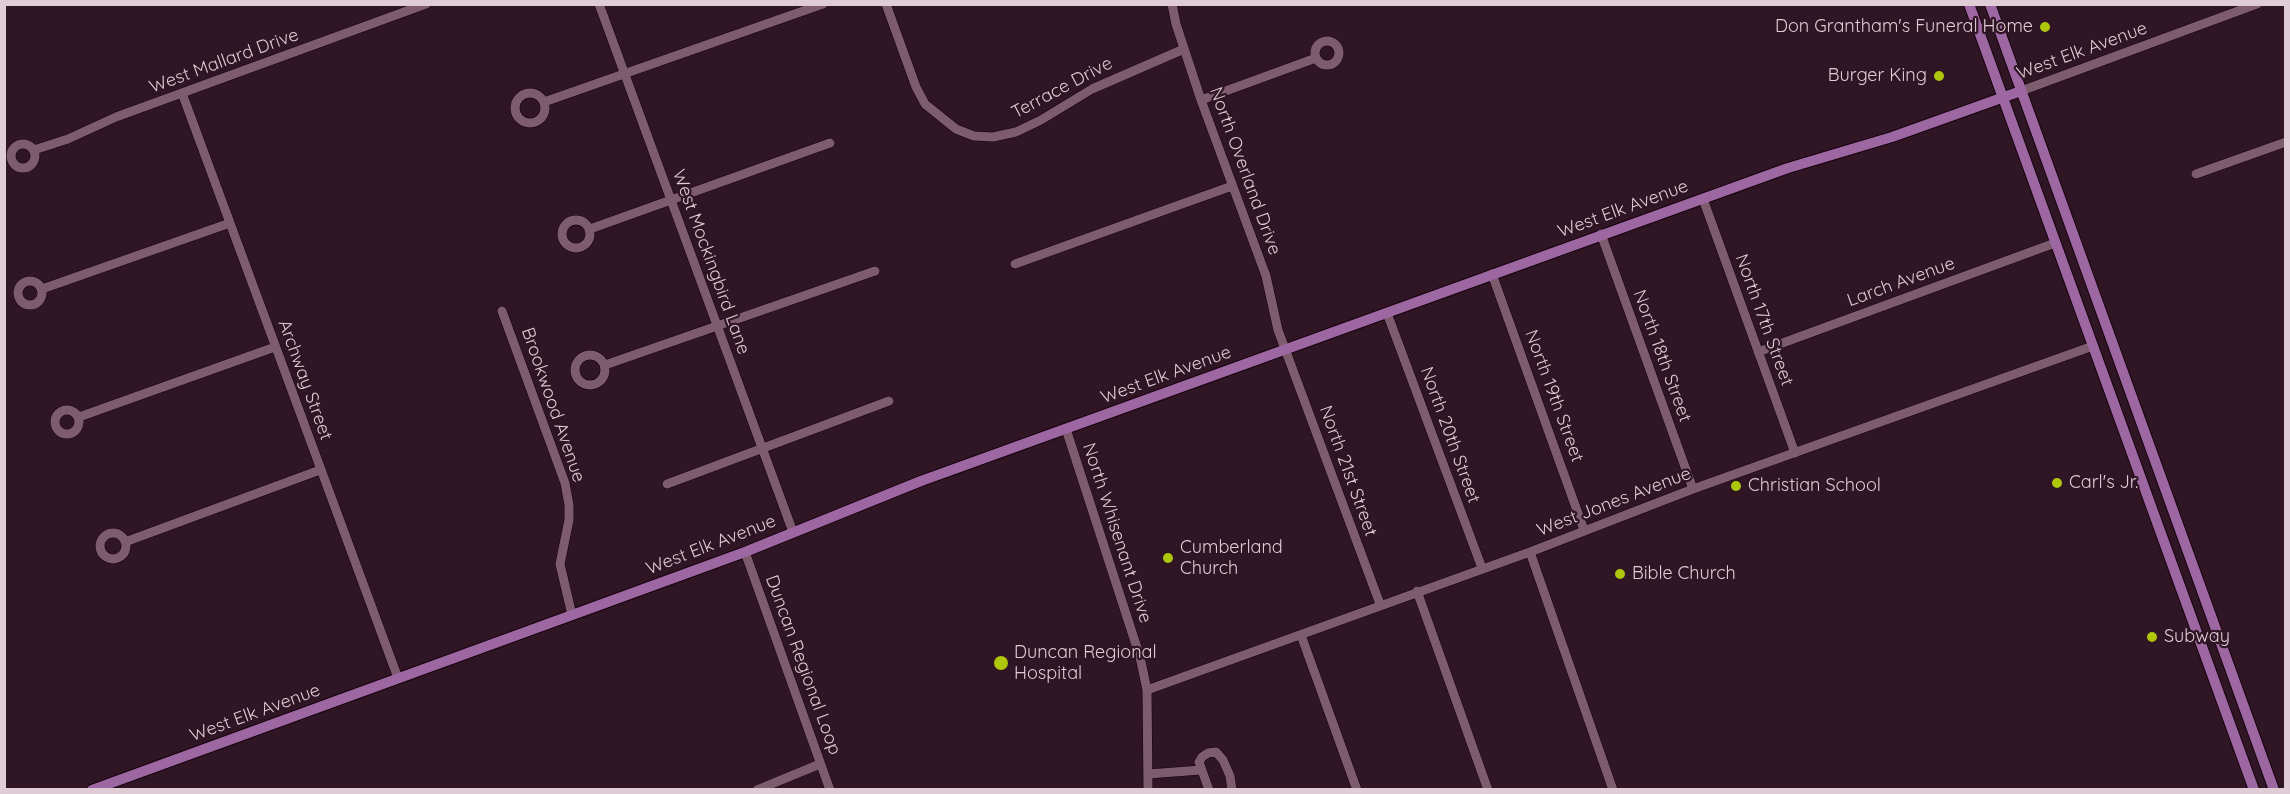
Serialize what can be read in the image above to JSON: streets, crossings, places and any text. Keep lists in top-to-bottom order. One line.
{"streets":{"main road":["West Elk Avenue"],"street":["West Mallard Drive","Terrace Drive","North Overland Drive","West Mockingbird Lane","Larch Avenue","North 17th Street","North 18th Street","Archway Street","North 19th Street","Brookwood Avenue","North 20th Street","North 21st Street","West Jones Avenue","North Whisenant Drive","Duncan Regional Loop"]},"crossings":[["West Elk Avenue","North Overland Drive"],["West Elk Avenue","West Mockingbird Lane"],["West Elk Avenue","North 17th Street"],["West Elk Avenue","North 18th Street"],["West Elk Avenue","Archway Street"],["West Elk Avenue","North 19th Street"],["West Elk Avenue","Brookwood Avenue"],["West Elk Avenue","North 20th Street"],["West Elk Avenue","North 21st Street"],["West Elk Avenue","North Whisenant Drive"],["West Elk Avenue","Duncan Regional Loop"],["West Mallard Drive","Archway Street"],["Terrace Drive","North Overland Drive"],["North Overland Drive","North 21st Street"],["Larch Avenue","North 17th Street"],["North 17th Street","West Jones Avenue"],["North 18th Street","West Jones Avenue"],["North 19th Street","West Jones Avenue"],["North 20th Street","West Jones Avenue"],["North 21st Street","West Jones Avenue"],["West Jones Avenue","North Whisenant Drive"]],"places":["Don Grantham's Funeral Home","Burger King","Carl's Jr.","Christian School","Cumberland Church","Bible Church","Subway","Duncan Regional Hospital"]}
